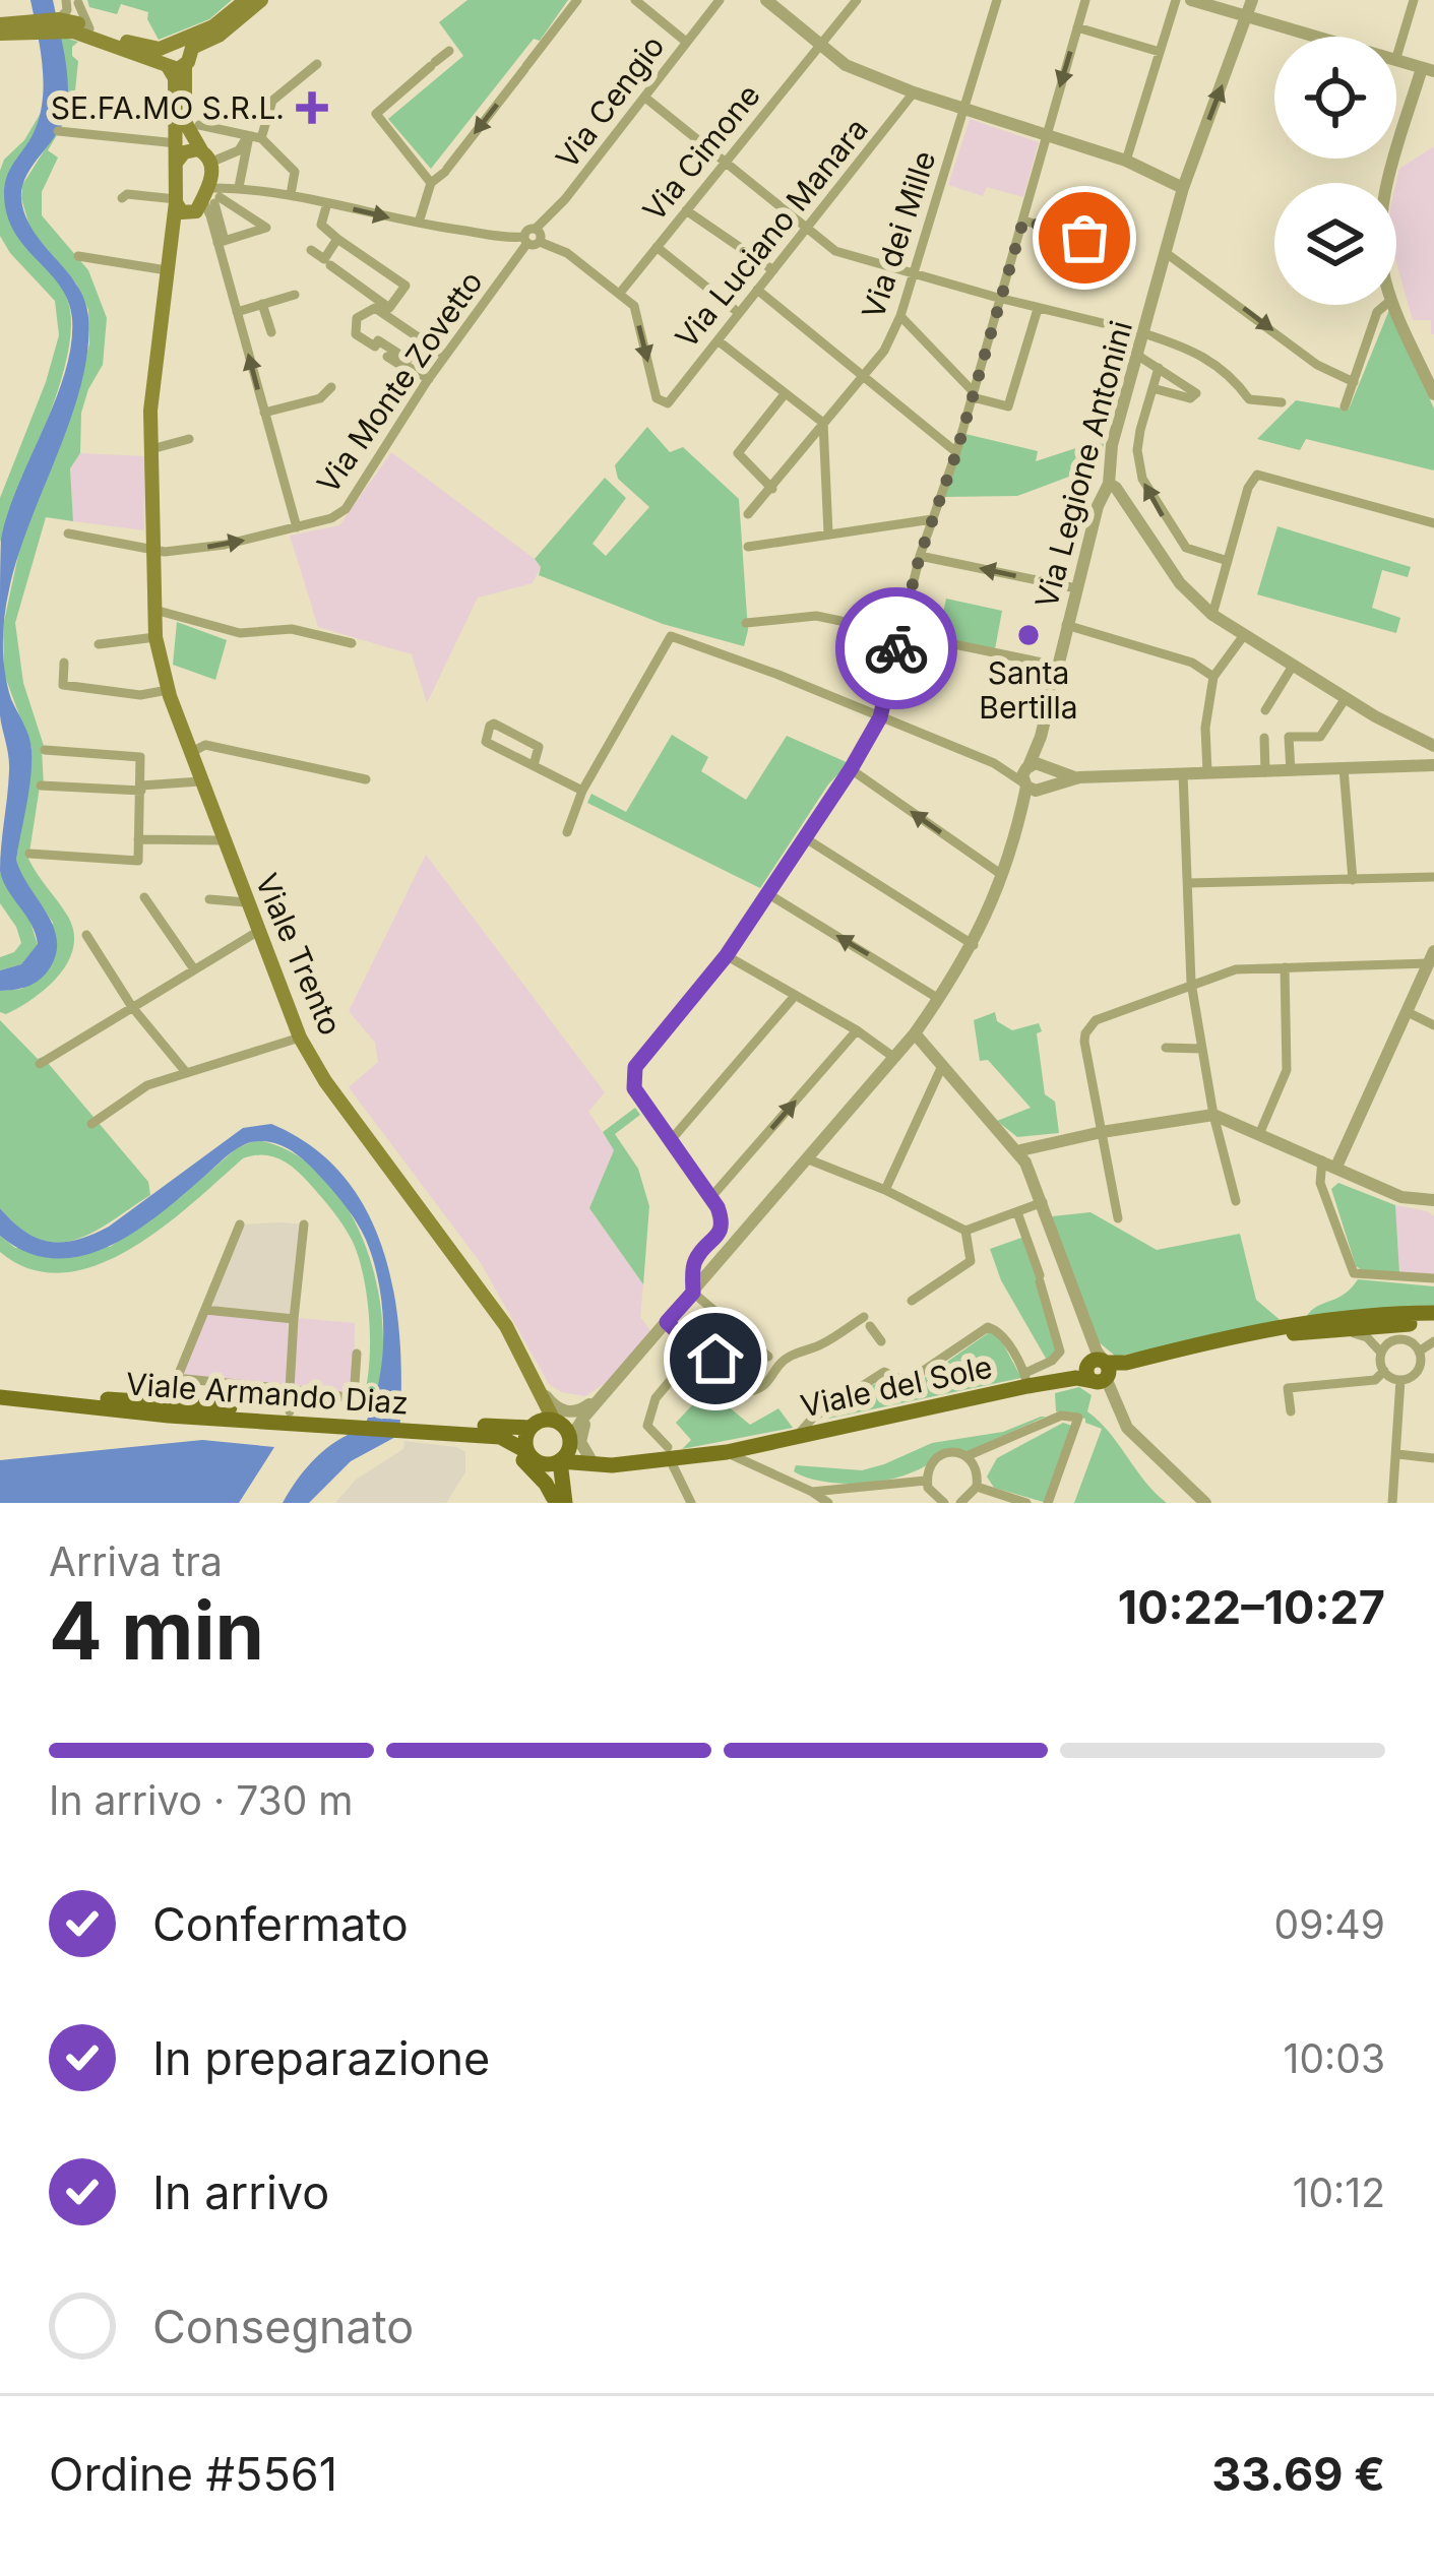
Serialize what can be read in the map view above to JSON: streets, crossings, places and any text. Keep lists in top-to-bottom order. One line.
{"streets":{"main road":["Viale Trento","Viale del Sole","Viale Armando Diaz"],"street":["Via Cengio","Via Cimone","Via Luciano Manara","Via dei Mille","Via Monte Zovetto","Via Legione Antonini"]},"crossings":[["Via Cengio","Via Monte Zovetto"],["Via Cimone","Via Luciano Manara"],["Via Monte Zovetto","Viale Trento"],["Viale Trento","Viale del Sole"],["Viale Trento","Viale Armando Diaz"],["Viale del Sole","Viale Armando Diaz"]],"places":{"health":["SE.FA.MO S.R.L."],"other":["Santa Bertilla"]},"page":{"heading":["4 min","Arriva tra","10:22–10:27"],"panel":["Ordine #5561","33.69 €"],"bar":"In arrivo · 730 m","list":[["Confermato","09:49"],["In preparazione","10:03"],["In arrivo","10:12"],"Consegnato"]}}
